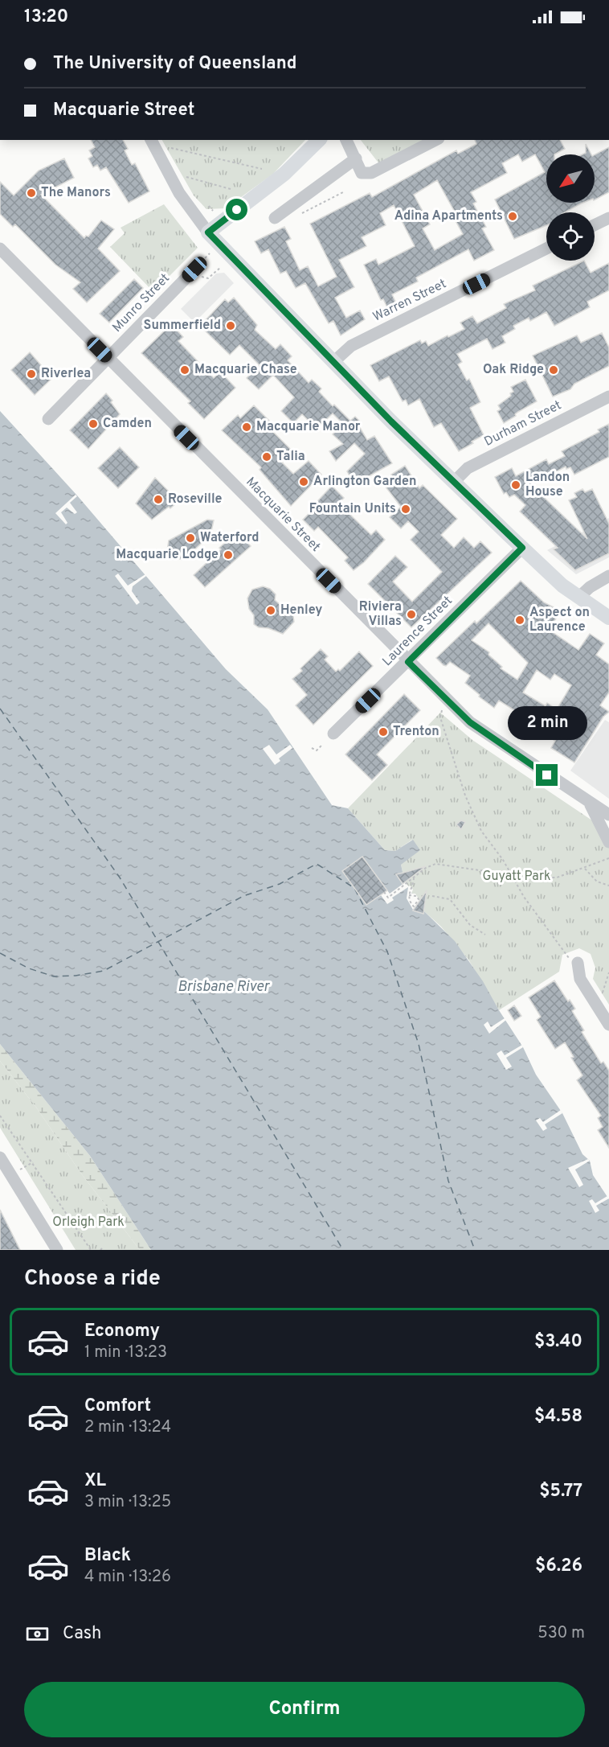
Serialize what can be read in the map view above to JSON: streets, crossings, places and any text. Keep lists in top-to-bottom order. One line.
{"streets":{"street":["Warren Street","Munro Street","Durham Street","Macquarie Street","Laurence Street"]},"crossings":[["Munro Street","Macquarie Street"],["Macquarie Street","Laurence Street"]],"water":["Brisbane River"],"parks":["Guyatt Park","Orleigh Park"],"places":["The Manors","Adina Apartments","Summerfield","Macquarie Chase","Oak Ridge","Riverlea","Camden","Macquarie Manor","Talia","Arlington Garden","Landon House","Roseville","Fountain Units","Waterford","Macquarie Lodge","Henley","Riviera Villas","Aspect on Laurence","Trenton"],"north":"bottom left","page":{"status":"13:20","banner":["The University of Queensland","Macquarie Street"],"bubble":"2 min","heading":"Choose a ride","list":[{"name":"Economy","note":"1 min · 13:23","value":"$3.40"},{"name":"Comfort","note":"2 min · 13:24","value":"$4.58"},{"name":"XL","note":"3 min · 13:25","value":"$5.77"},{"name":"Black","note":"4 min · 13:26","value":"$6.26"}],"pay":["Cash","530 m"],"buttons":"Confirm"}}
